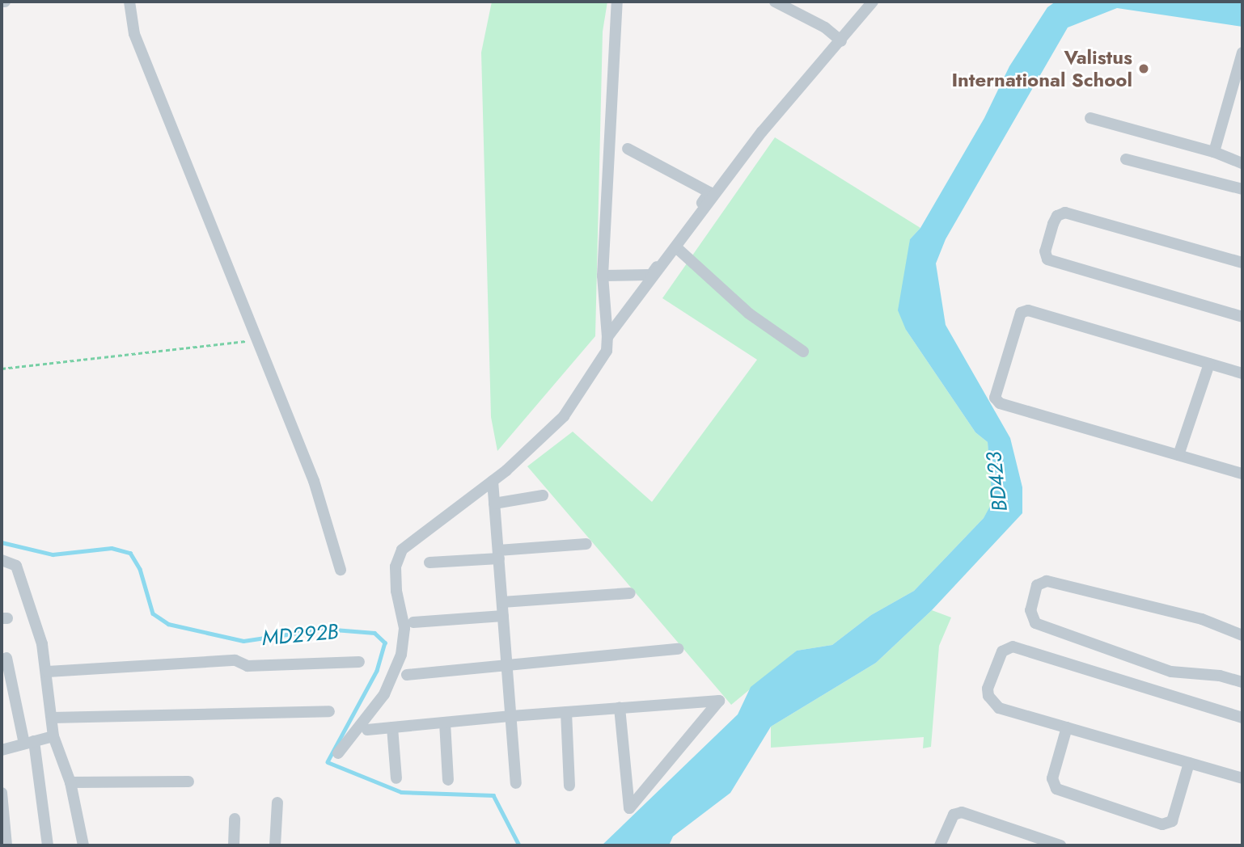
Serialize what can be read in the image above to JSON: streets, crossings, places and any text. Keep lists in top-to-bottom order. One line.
{"water":["BD423","MD292B"],"places":["Valistus International School"]}
